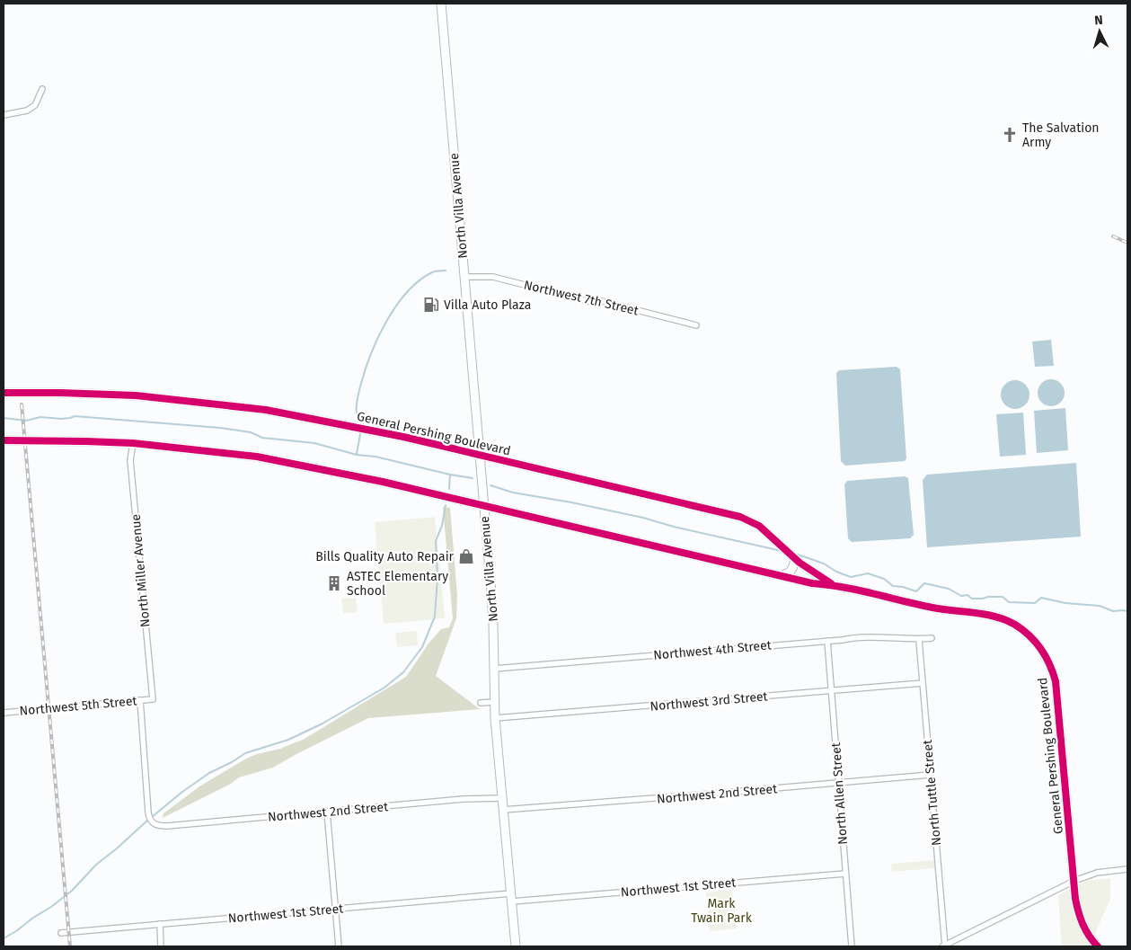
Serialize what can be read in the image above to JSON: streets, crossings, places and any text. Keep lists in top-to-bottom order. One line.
{"streets":{"main road":["North Villa Avenue","General Pershing Boulevard"],"street":["Northwest 7th Street","North Miller Avenue","Northwest 4th Street","Northwest 3rd Street","Northwest 5th Street","North Tuttle Street","Northwest 2nd Street","North Allen Street","Northwest 1st Street"]},"crossings":[["North Villa Avenue","Northwest 7th Street"],["North Villa Avenue","General Pershing Boulevard"],["North Villa Avenue","Northwest 4th Street"],["North Villa Avenue","Northwest 3rd Street"],["North Villa Avenue","Northwest 2nd Street"],["North Villa Avenue","Northwest 1st Street"],["General Pershing Boulevard","North Miller Avenue"],["North Miller Avenue","Northwest 5th Street"],["Northwest 4th Street","North Tuttle Street"],["Northwest 4th Street","North Allen Street"],["Northwest 3rd Street","North Tuttle Street"],["Northwest 3rd Street","North Allen Street"],["Northwest 5th Street","Northwest 2nd Street"],["North Tuttle Street","Northwest 2nd Street"],["Northwest 2nd Street","North Allen Street"],["North Allen Street","Northwest 1st Street"]],"parks":["Mark Twain Park"],"places":{"church":["The Salvation Army"],"fuel station":["Villa Auto Plaza"],"shop":["Bills Quality Auto Repair"],"building":["ASTEC Elementary School"]},"north":"top"}
